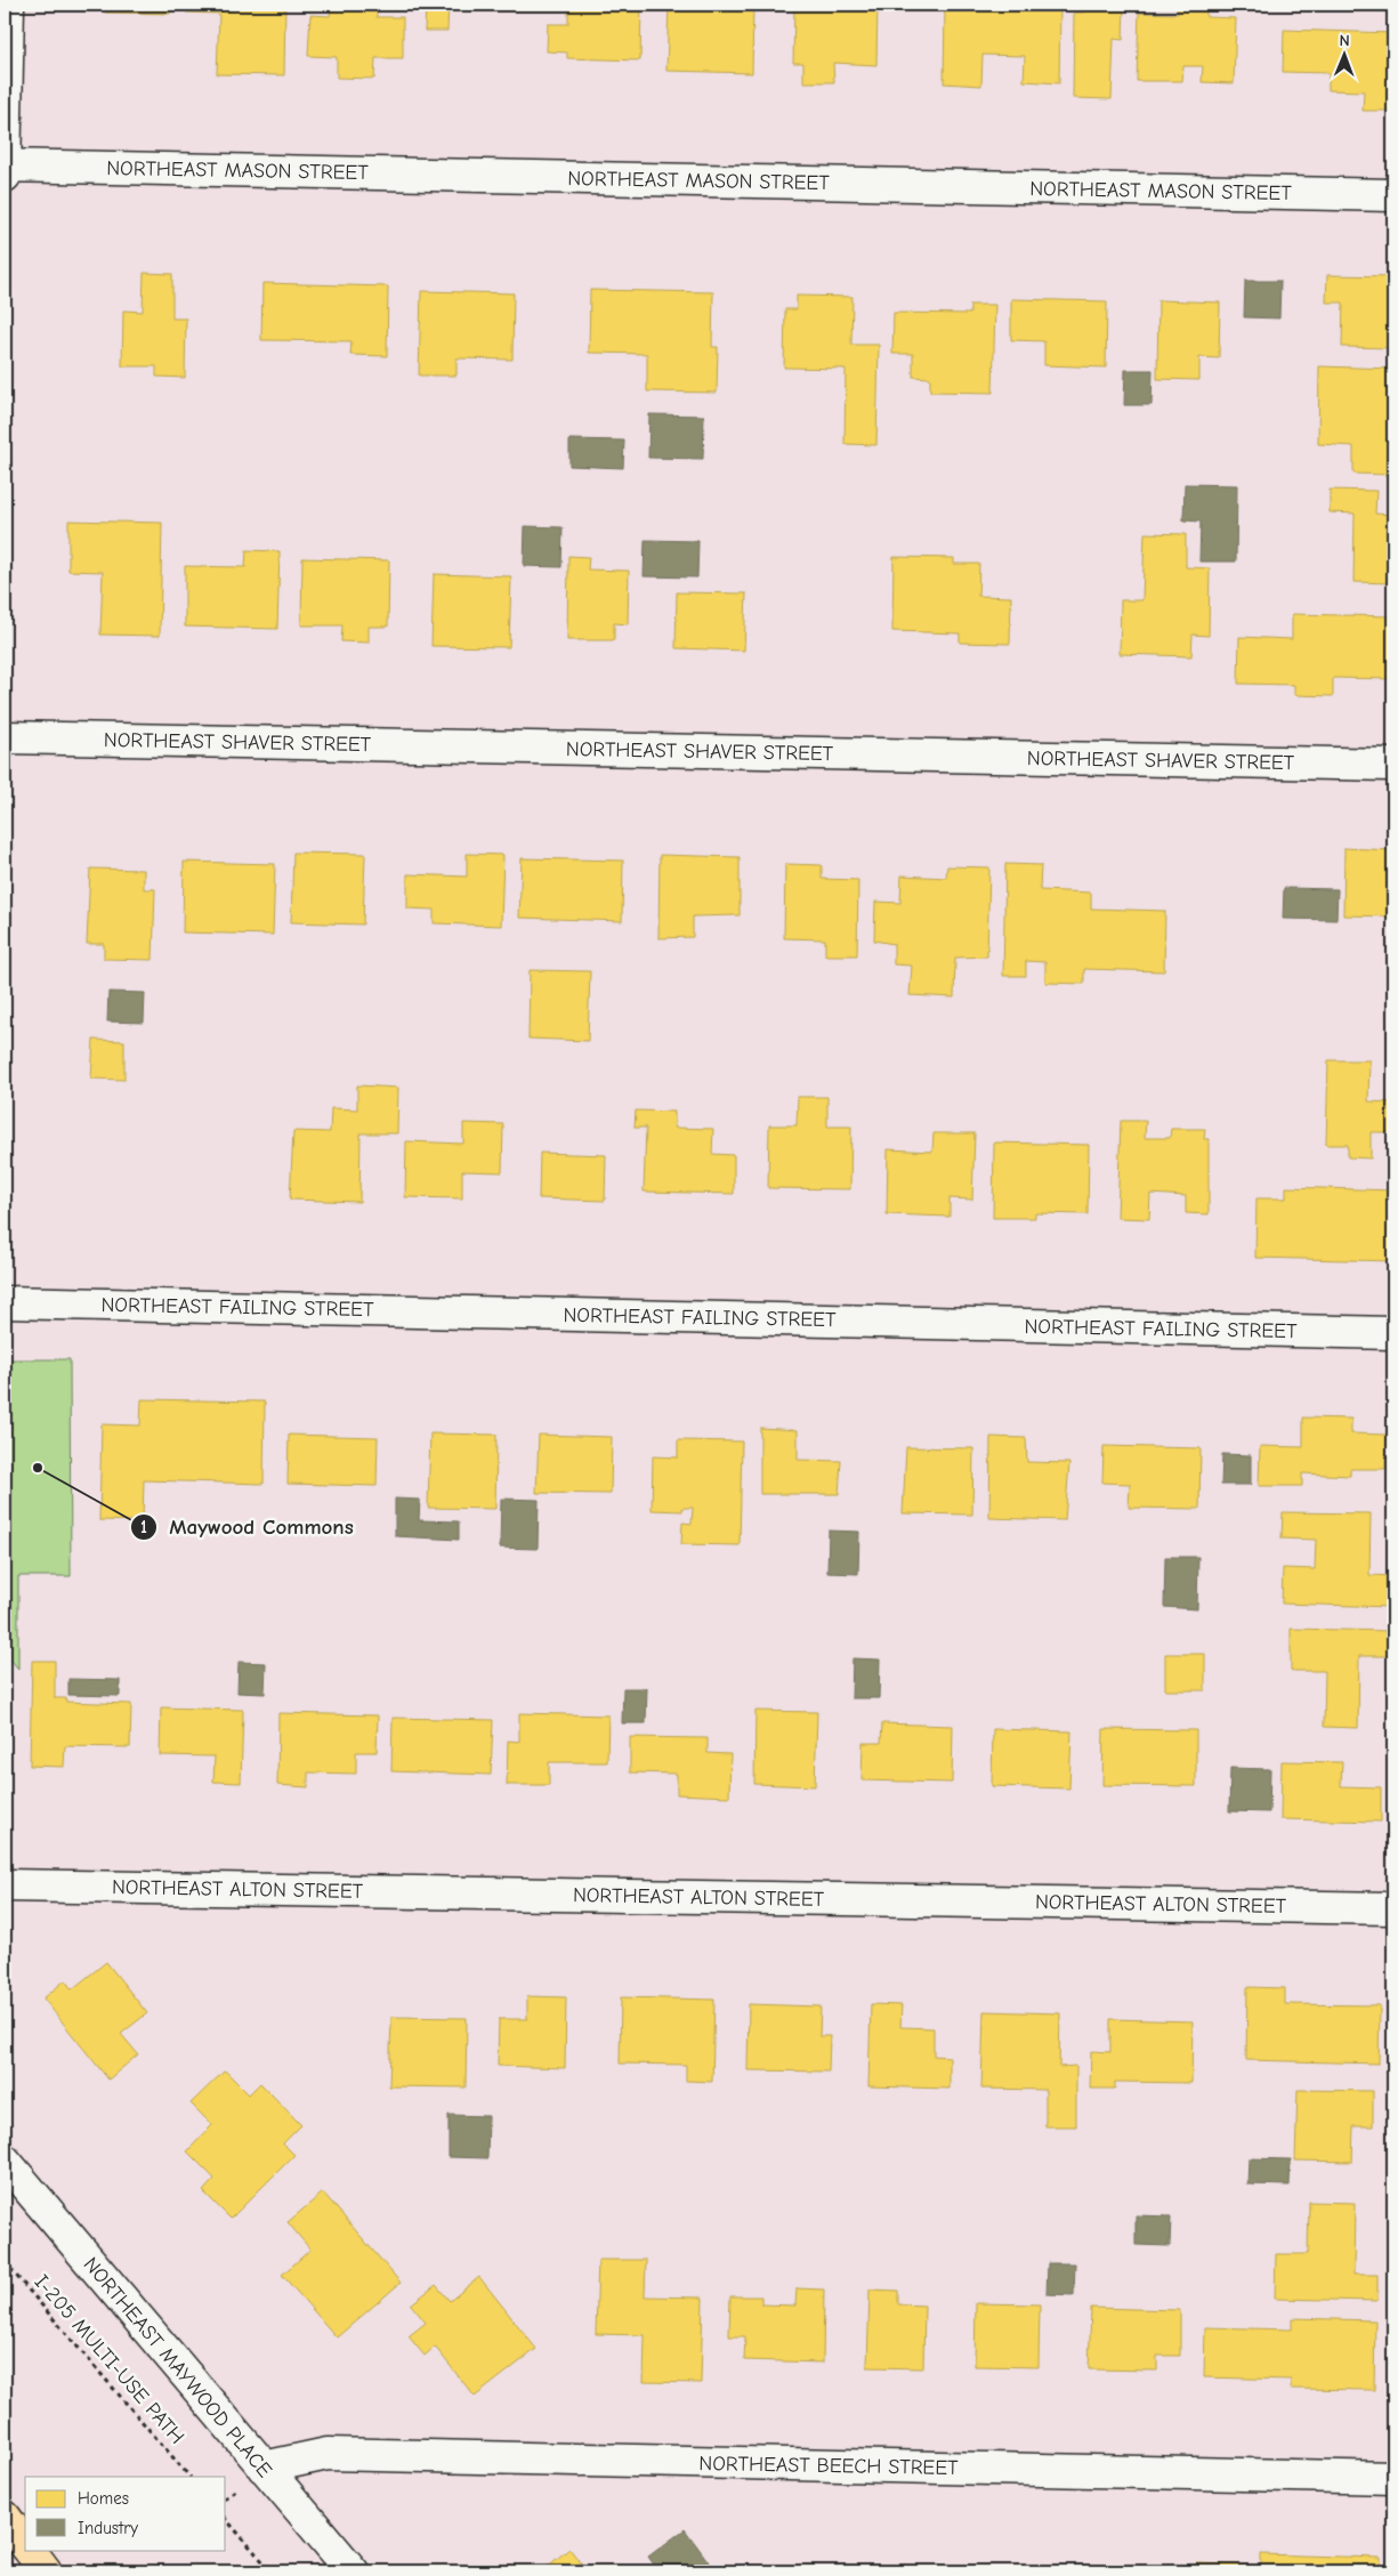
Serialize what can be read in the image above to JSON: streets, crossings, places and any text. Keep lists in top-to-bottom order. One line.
{"streets":{"street":["NORTHEAST MASON STREET","NORTHEAST SHAVER STREET","NORTHEAST FAILING STREET","NORTHEAST ALTON STREET","NORTHEAST MAYWOOD PLACE","NORTHEAST BEECH STREET"],"path":["I-205 MULTI-USE PATH"]},"crossings":[["NORTHEAST MAYWOOD PLACE","NORTHEAST BEECH STREET"]],"places":["Maywood Commons"],"legend":["Homes","Industry"],"north":"top"}
